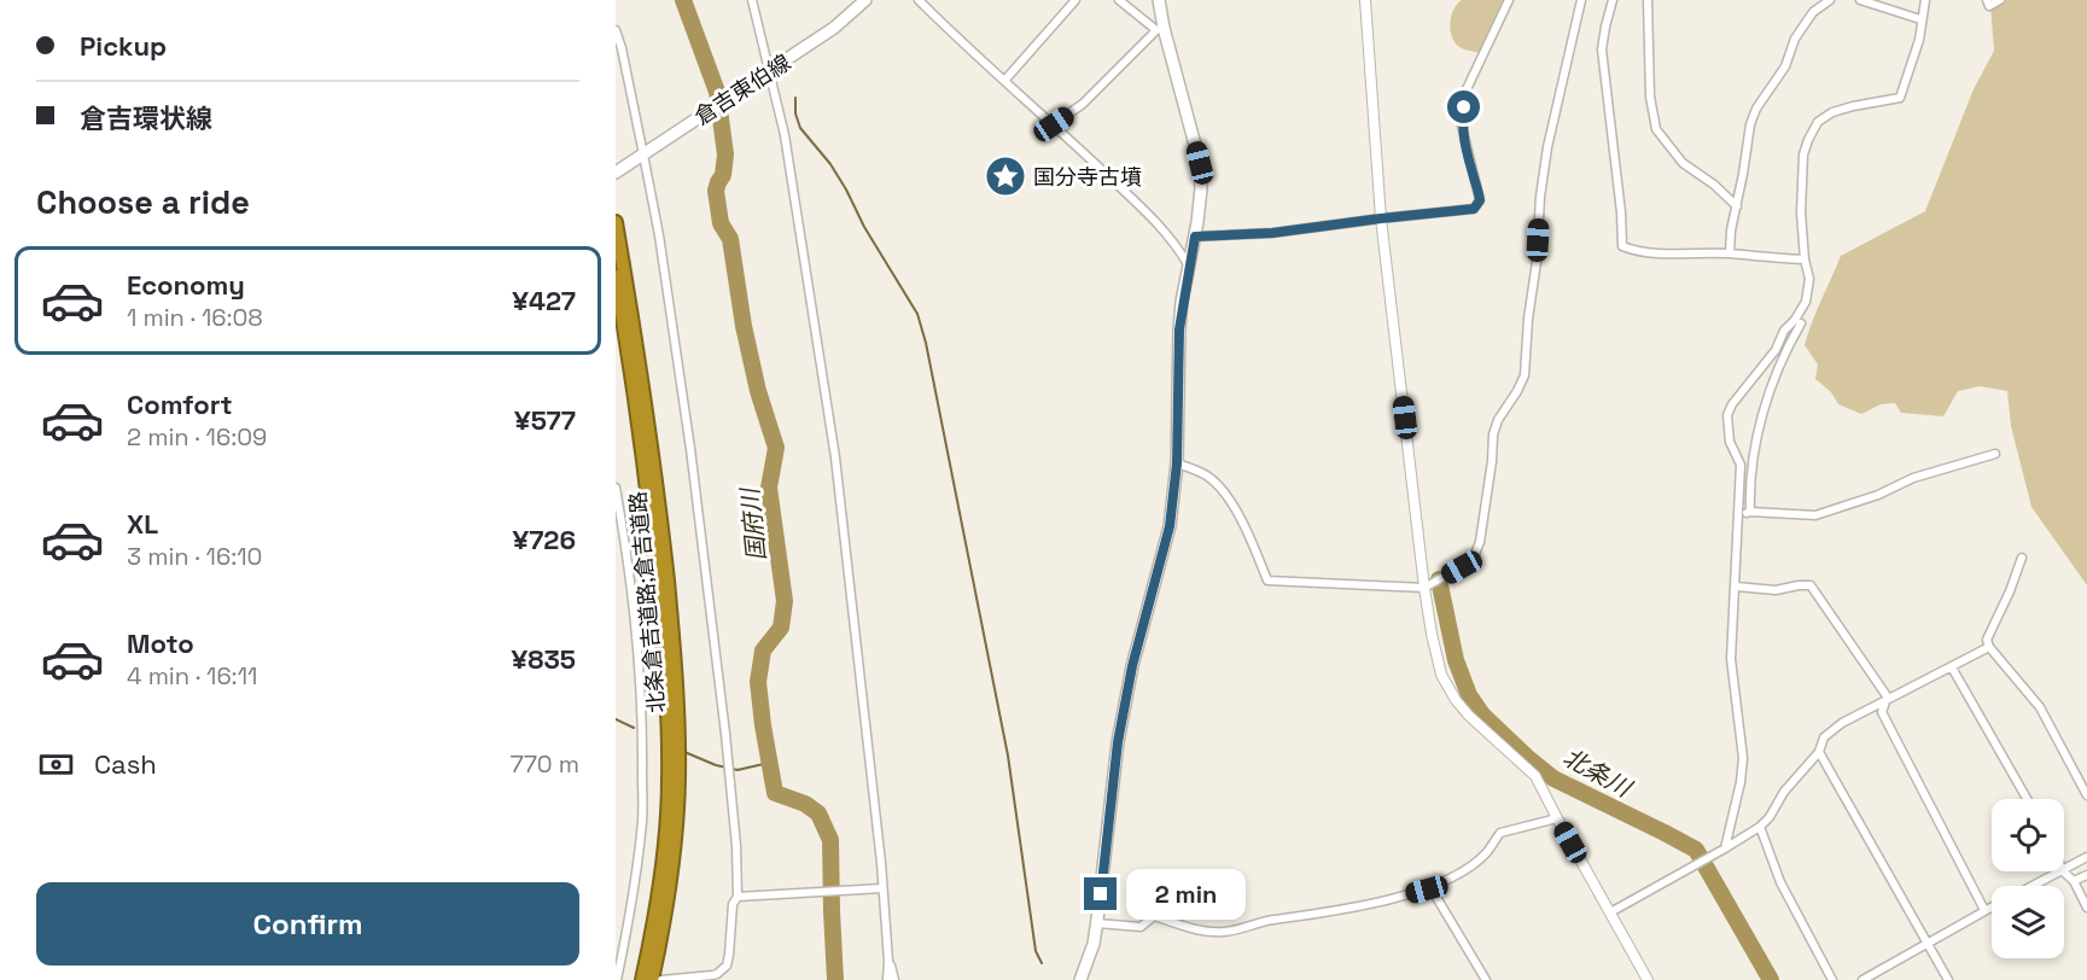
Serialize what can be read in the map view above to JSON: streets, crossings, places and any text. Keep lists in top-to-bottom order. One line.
{"streets":{"highway":["北条倉吉道路;倉吉道路"],"main road":["倉吉東伯線"]},"water":["国府川","北条川"],"places":{"place":["国分寺古墳"]},"page":{"banner":["Pickup","倉吉環状線"],"heading":"Choose a ride","list":[{"name":"Economy","note":"1 min · 16:08","value":"¥427"},{"name":"Comfort","note":"2 min · 16:09","value":"¥577"},{"name":"XL","note":"3 min · 16:10","value":"¥726"},{"name":"Moto","note":"4 min · 16:11","value":"¥835"}],"pay":["Cash","770 m"],"buttons":"Confirm","bubble":"2 min"}}
